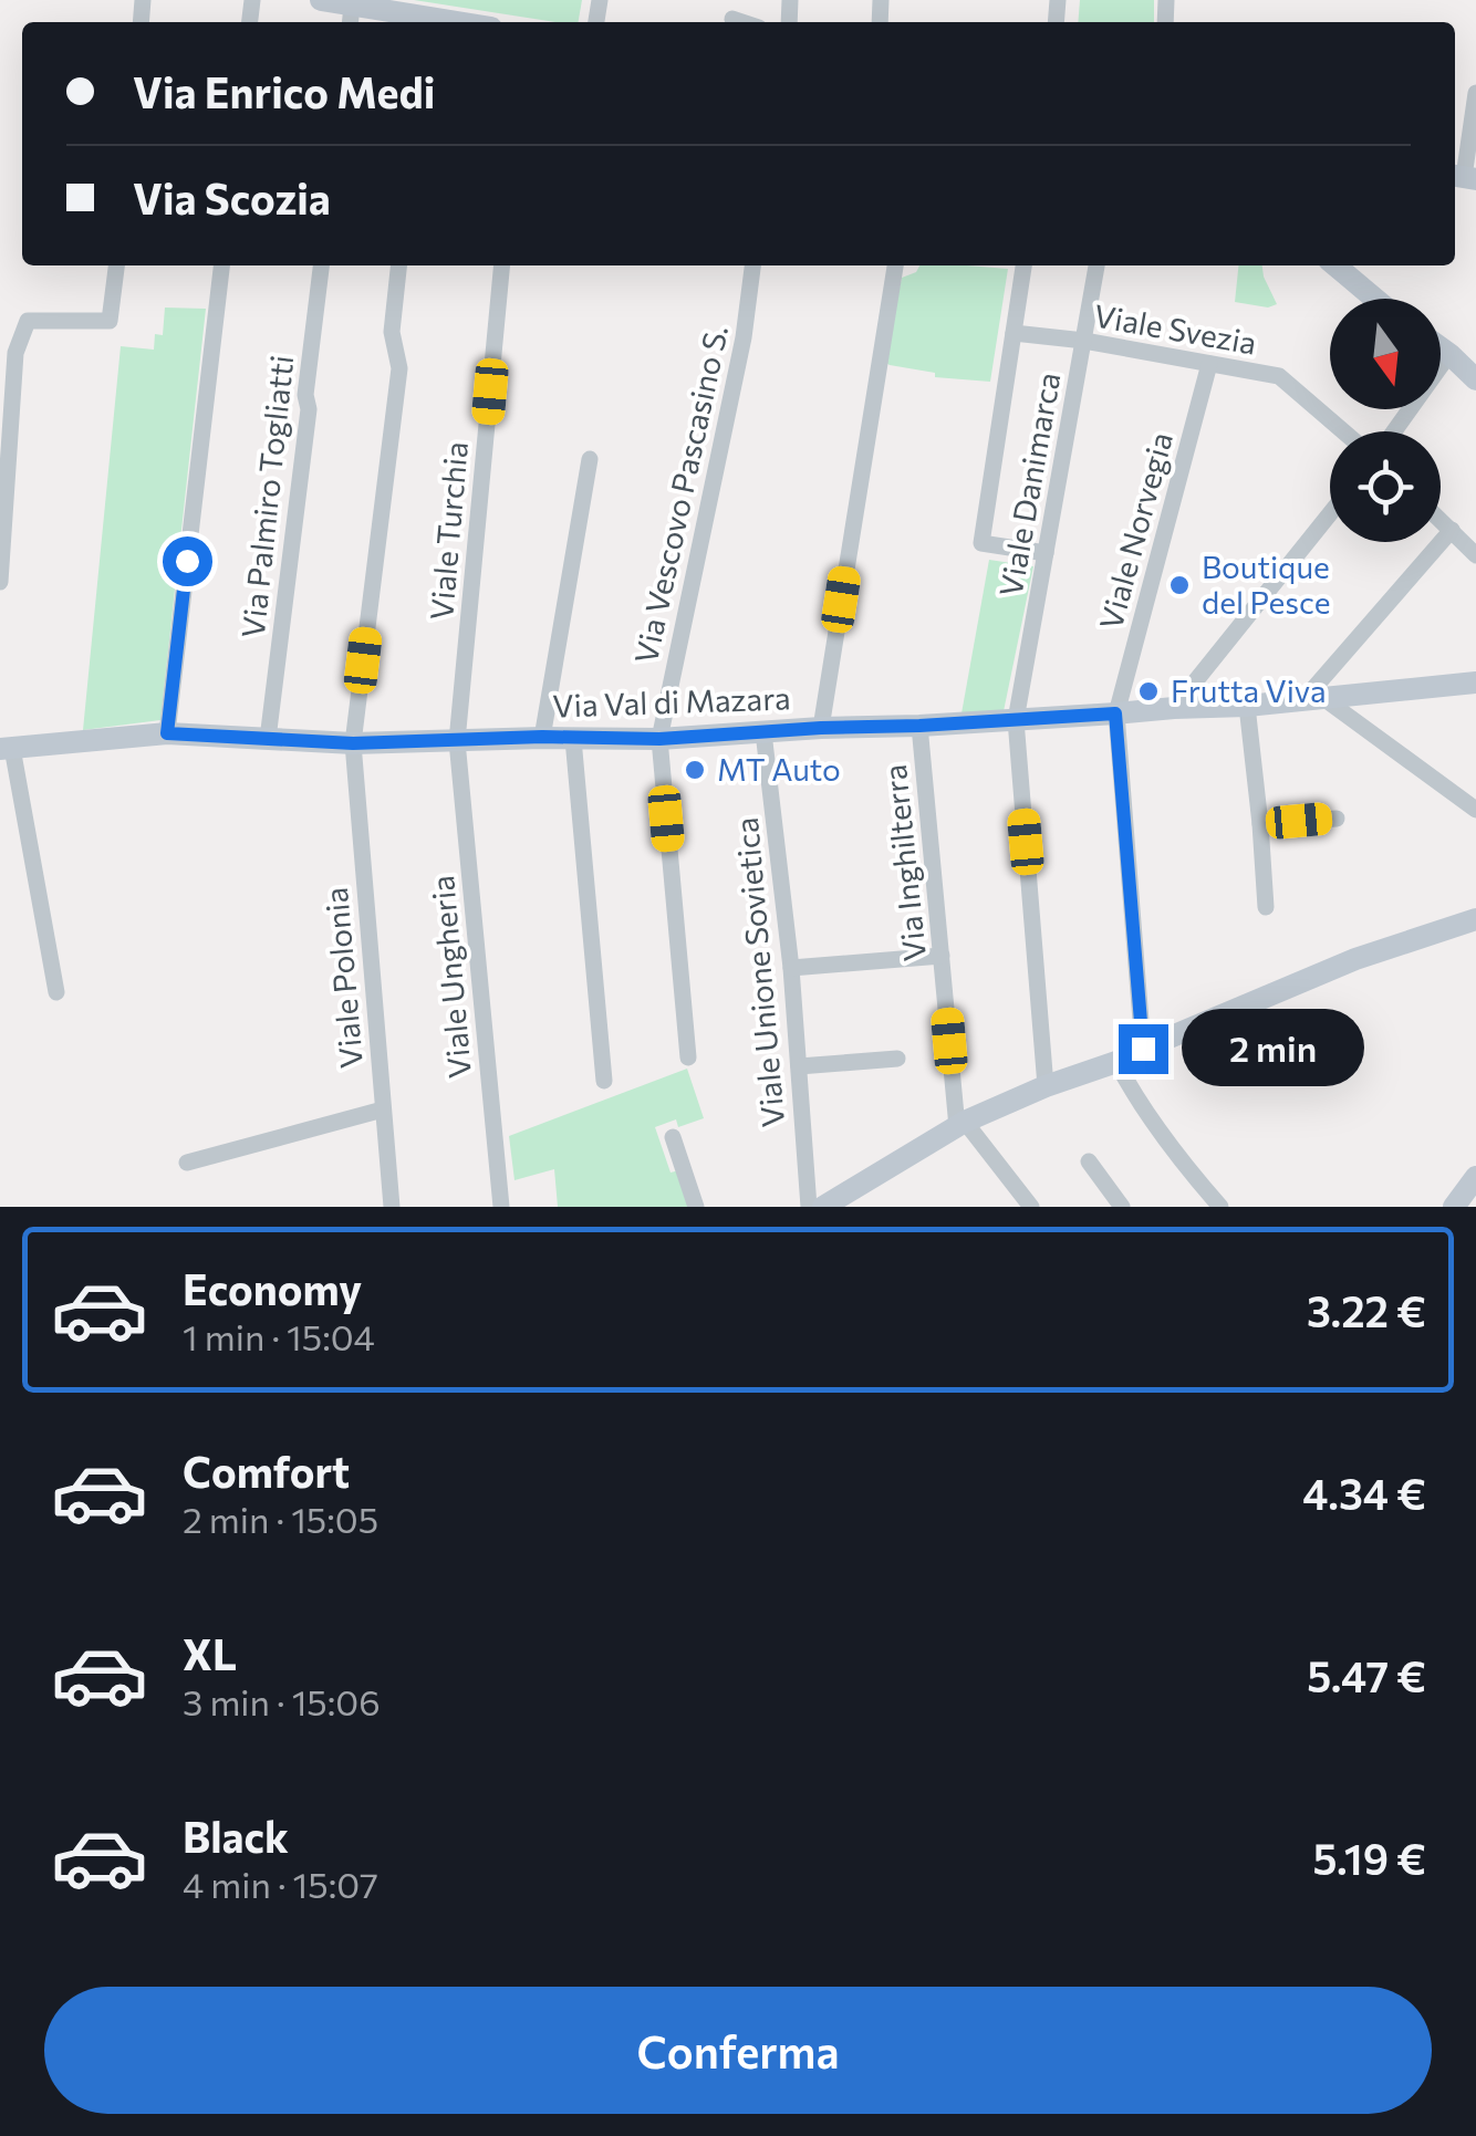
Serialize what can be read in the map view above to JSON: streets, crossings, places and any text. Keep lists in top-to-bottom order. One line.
{"streets":{"street":["Viale Svezia","Viale Danimarca","Via Vescovo Pascasino S.","Via Palmiro Togliatti","Viale Turchia","Viale Norvegia","Via Val di Mazara","Via Inghilterra","Viale Unione Sovietica","Viale Ungheria","Viale Polonia"]},"crossings":[["Viale Svezia","Viale Danimarca"],["Viale Svezia","Viale Norvegia"],["Viale Danimarca","Via Val di Mazara"],["Via Vescovo Pascasino S.","Via Val di Mazara"],["Via Palmiro Togliatti","Via Val di Mazara"],["Viale Turchia","Via Val di Mazara"],["Viale Turchia","Viale Ungheria"],["Viale Norvegia","Via Val di Mazara"],["Via Val di Mazara","Via Inghilterra"],["Via Val di Mazara","Viale Unione Sovietica"],["Via Val di Mazara","Viale Ungheria"],["Via Val di Mazara","Viale Polonia"]],"places":["Boutique del Pesce","Frutta Viva","MT Auto"],"north":"bottom","page":{"banner":["Via Enrico Medi","Via Scozia"],"bubble":"2 min","list":[{"name":"Economy","note":"1 min · 15:04","value":"3.22 €"},{"name":"Comfort","note":"2 min · 15:05","value":"4.34 €"},{"name":"XL","note":"3 min · 15:06","value":"5.47 €"},{"name":"Black","note":"4 min · 15:07","value":"5.19 €"}],"buttons":"Conferma"}}
